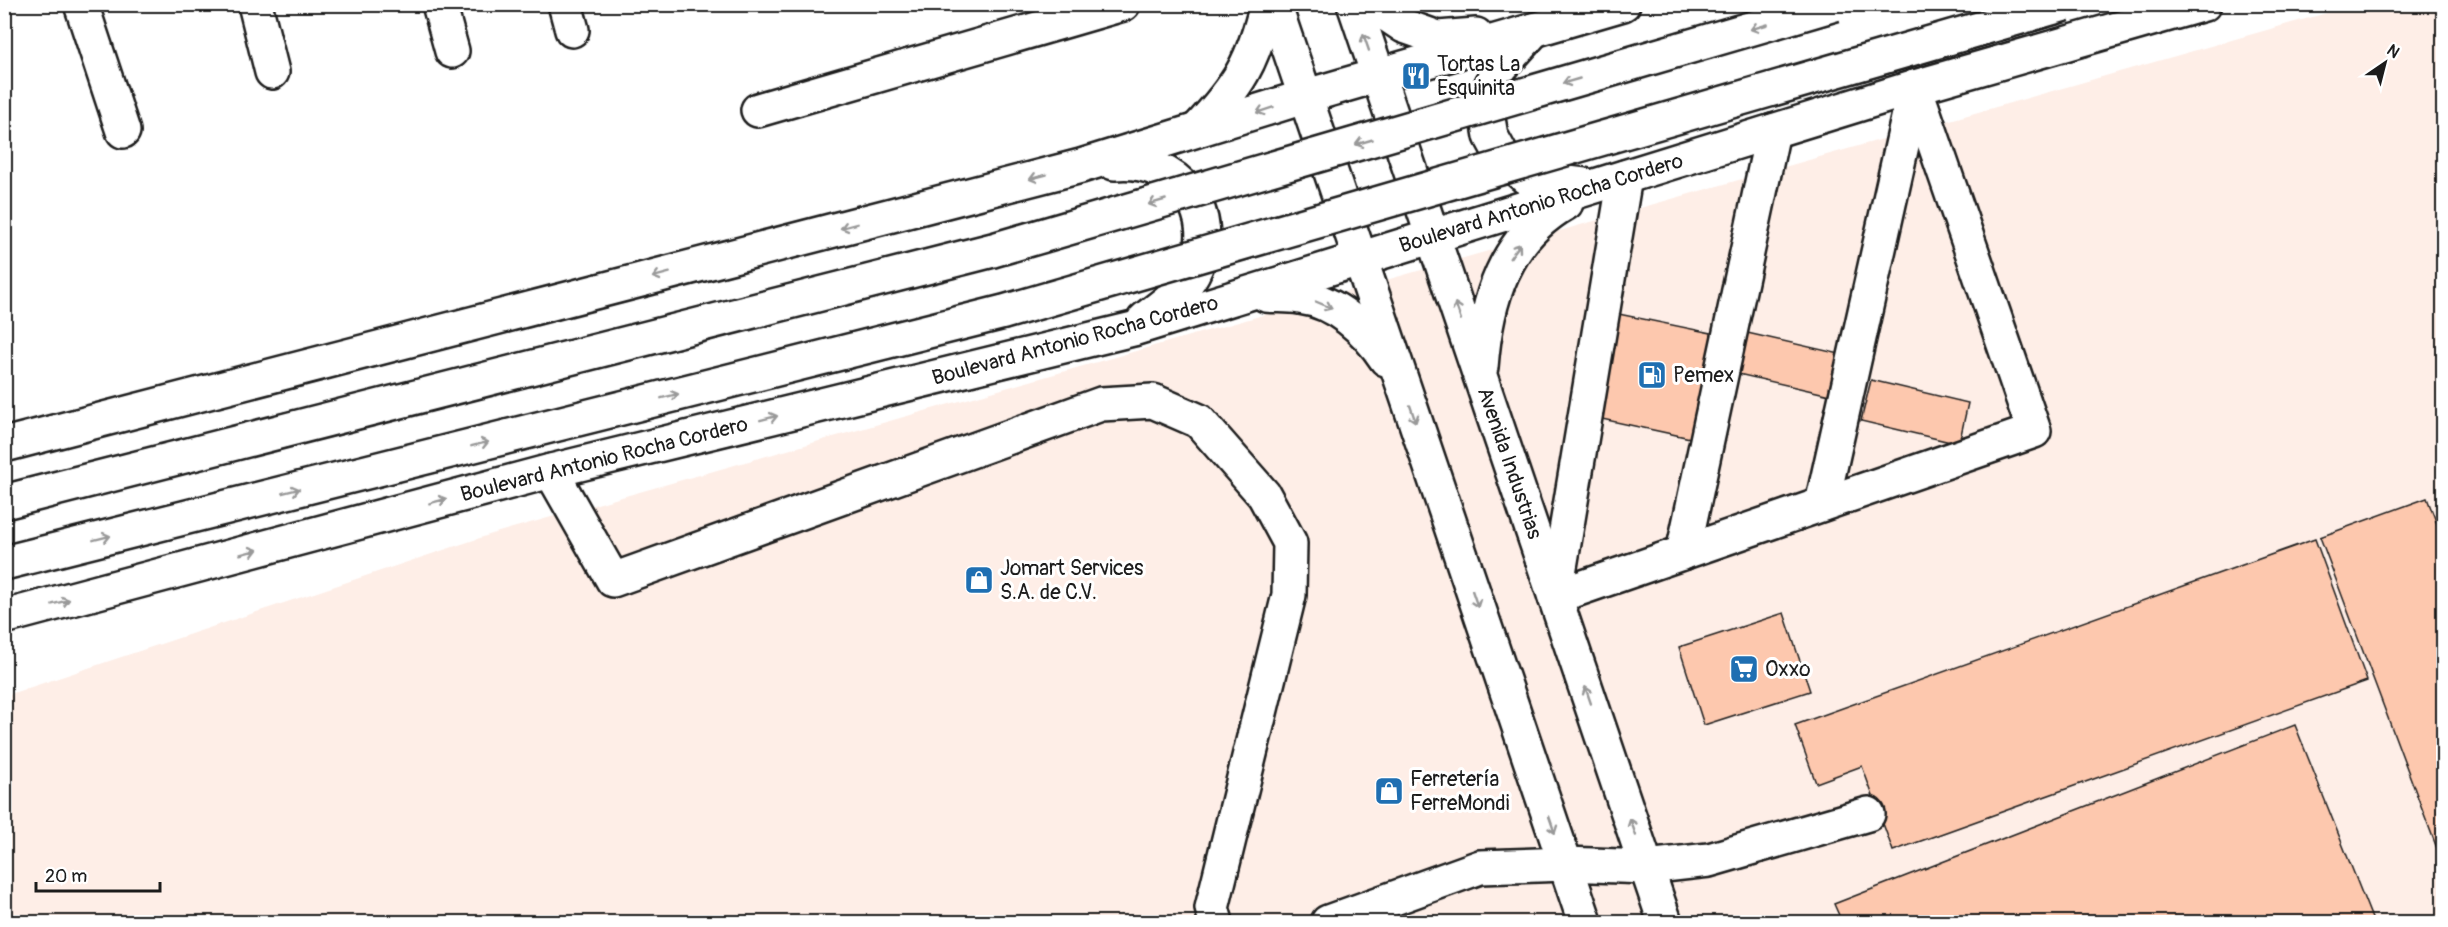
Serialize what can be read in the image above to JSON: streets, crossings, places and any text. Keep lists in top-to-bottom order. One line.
{"streets":{"main road":["Boulevard Antonio Rocha Cordero","Avenida Industrias"]},"crossings":[["Boulevard Antonio Rocha Cordero","Avenida Industrias"]],"places":{"restaurant":["Tortas La Esquinita"],"fuel station":["Pemex"],"shop":["Jomart Services S.A. de C.V.","Ferretería FerreMondi"],"supermarket":["Oxxo"]},"scale_bar":"20 m","north":"top right"}
